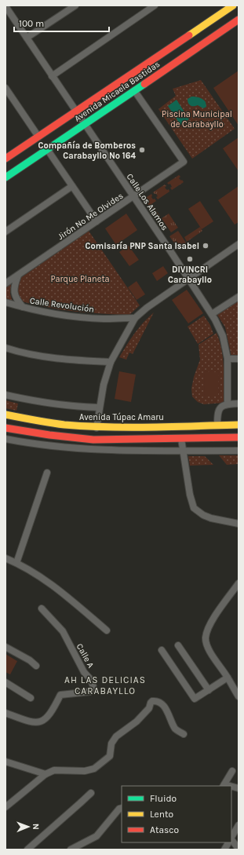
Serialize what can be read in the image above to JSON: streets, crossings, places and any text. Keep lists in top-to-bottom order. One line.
{"streets":{"main road":["Avenida Micaela Bastidas","Avenida Túpac Amaru"],"street":["Calle Los Alamos","Jirón No Me Olvides","Calle Revolución","Calle A"]},"crossings":[["Avenida Micaela Bastidas","Calle Los Alamos"],["Avenida Micaela Bastidas","Jirón No Me Olvides"],["Calle Los Alamos","Jirón No Me Olvides"]],"districts":["AH LAS DELICIAS CARABAYLLO"],"parks":["Piscina Municipal de Carabayllo","Parque Planeta"],"places":["Compañía de Bomberos Carabayllo Nº 164","Comisaría PNP Santa Isabel","DIVINCRI Carabayllo"],"legend":["Fluido","Lento","Atasco"],"scale_bar":"100 m","north":"right"}
